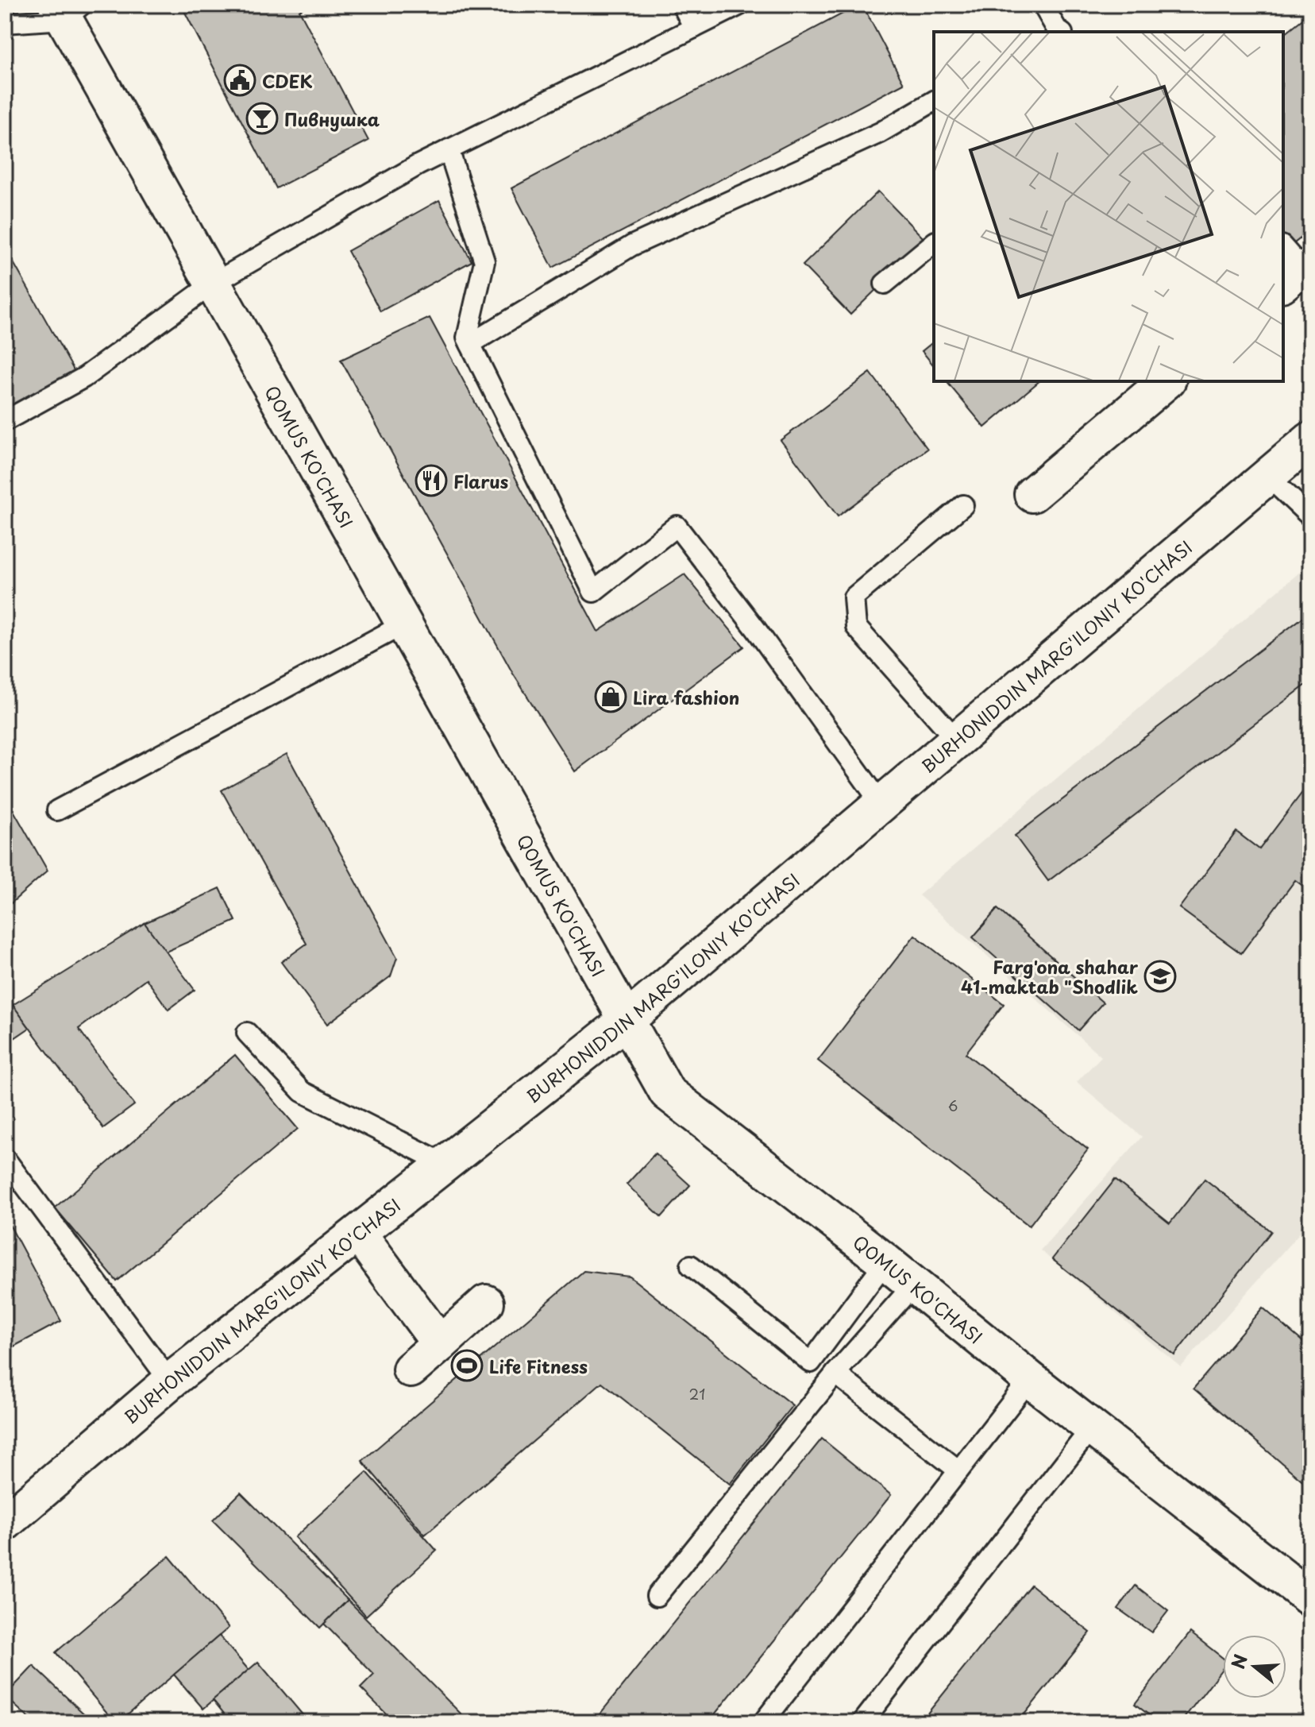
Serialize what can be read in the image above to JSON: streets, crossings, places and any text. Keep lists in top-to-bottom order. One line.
{"streets":{"street":["QOMUS KO'CHASI","BURHONIDDIN MARG'ILONIY KO'CHASI"]},"crossings":[["QOMUS KO'CHASI","BURHONIDDIN MARG'ILONIY KO'CHASI"]],"places":{"public building":["CDEK"],"bar":["Пивнушка"],"restaurant":["Flarus"],"shop":["Lira fashion"],"school or university":["Farg'ona shahar 41-maktab \"Shodlik"],"sports":["Life Fitness"]},"house_numbers":["6","21"],"north":"left"}
